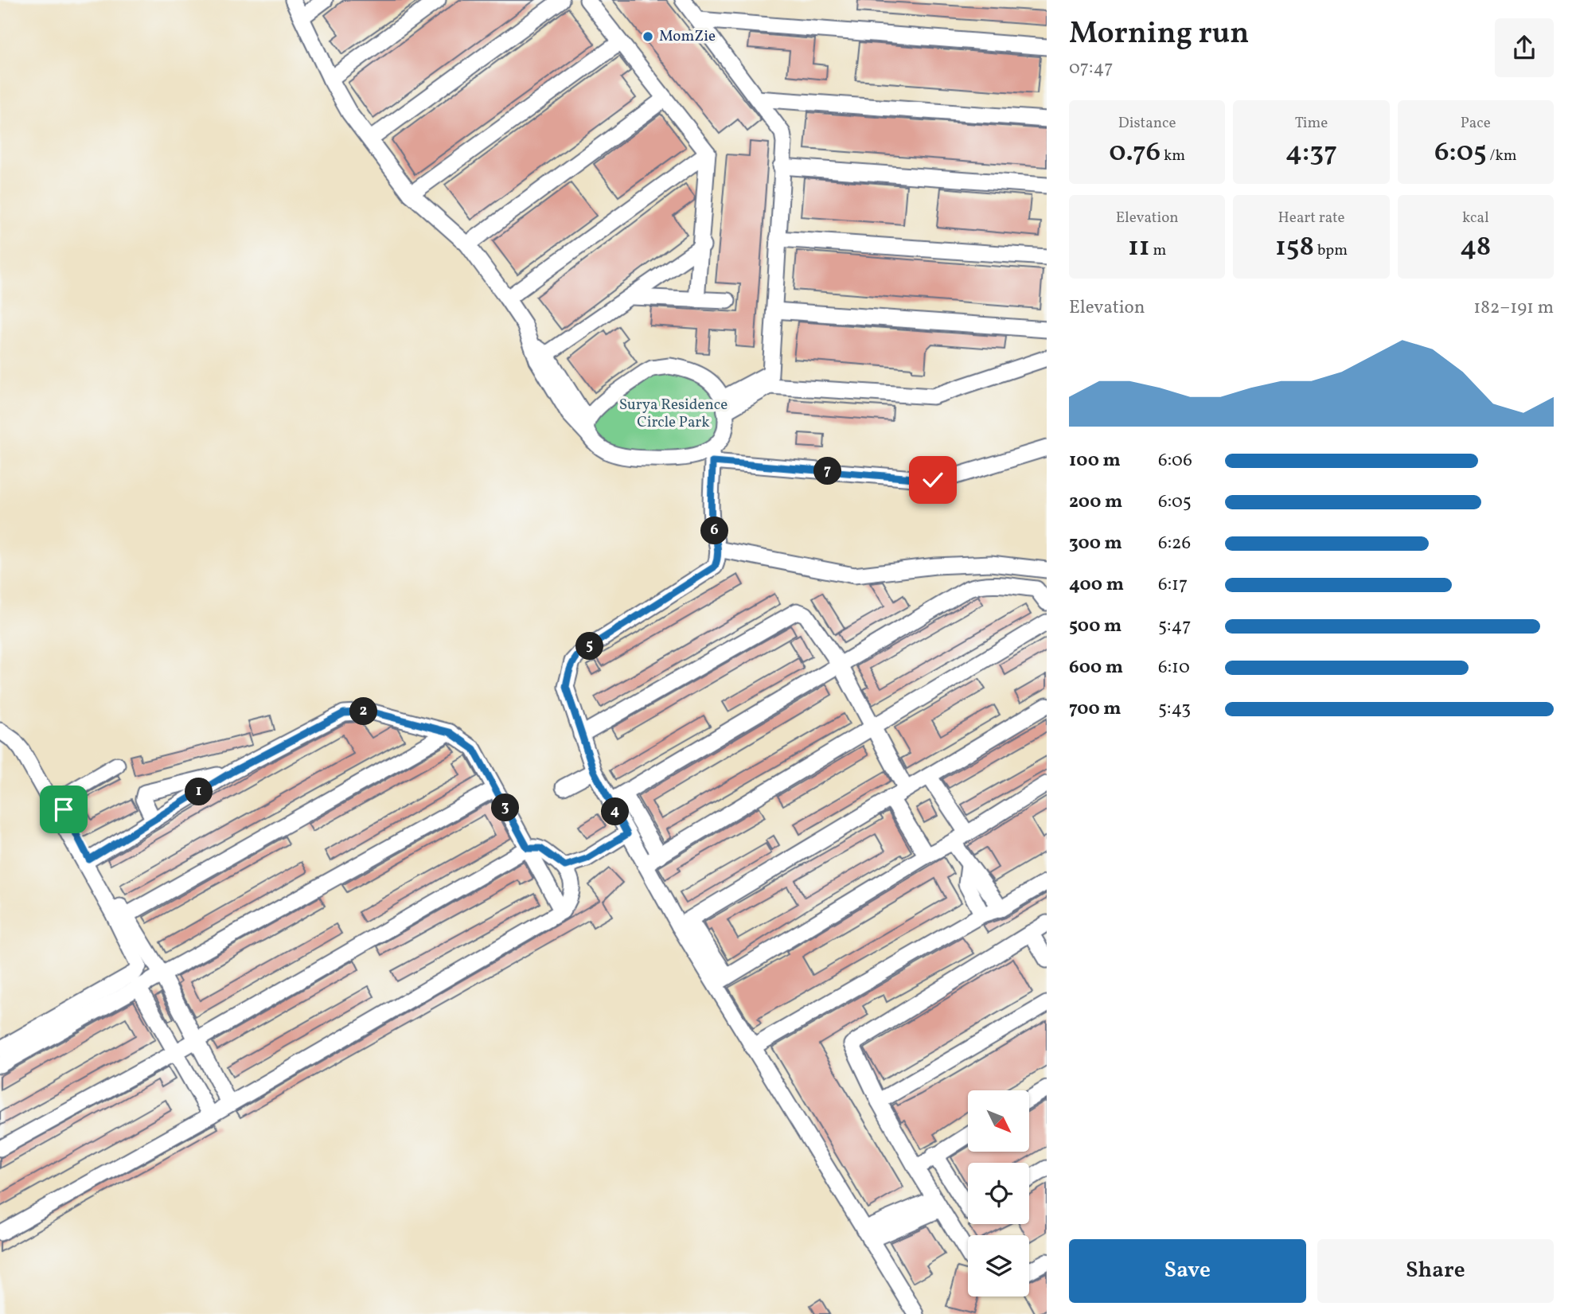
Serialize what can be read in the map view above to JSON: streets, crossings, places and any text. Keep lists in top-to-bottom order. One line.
{"parks":["Surya Residence Circle Park"],"places":["MomZie"],"north":"bottom right","page":{"heading":["Morning run","07:47"],"stats":[["Distance","0.76 km"],["Time","4:37"],["Pace","6:05 /km"],["Elevation","11 m"],["Heart rate","158 bpm"],["kcal","48"]],"chart":["Elevation","182–191 m"],"list":[{"name":"100 m","note":"6:06"},{"name":"200 m","note":"6:05"},{"name":"300 m","note":"6:26"},{"name":"400 m","note":"6:17"},{"name":"500 m","note":"5:47"},{"name":"600 m","note":"6:10"},{"name":"700 m","note":"5:43"}],"pins":["7","6","5","2","1","3","4"],"buttons":["Save","Share"]}}
